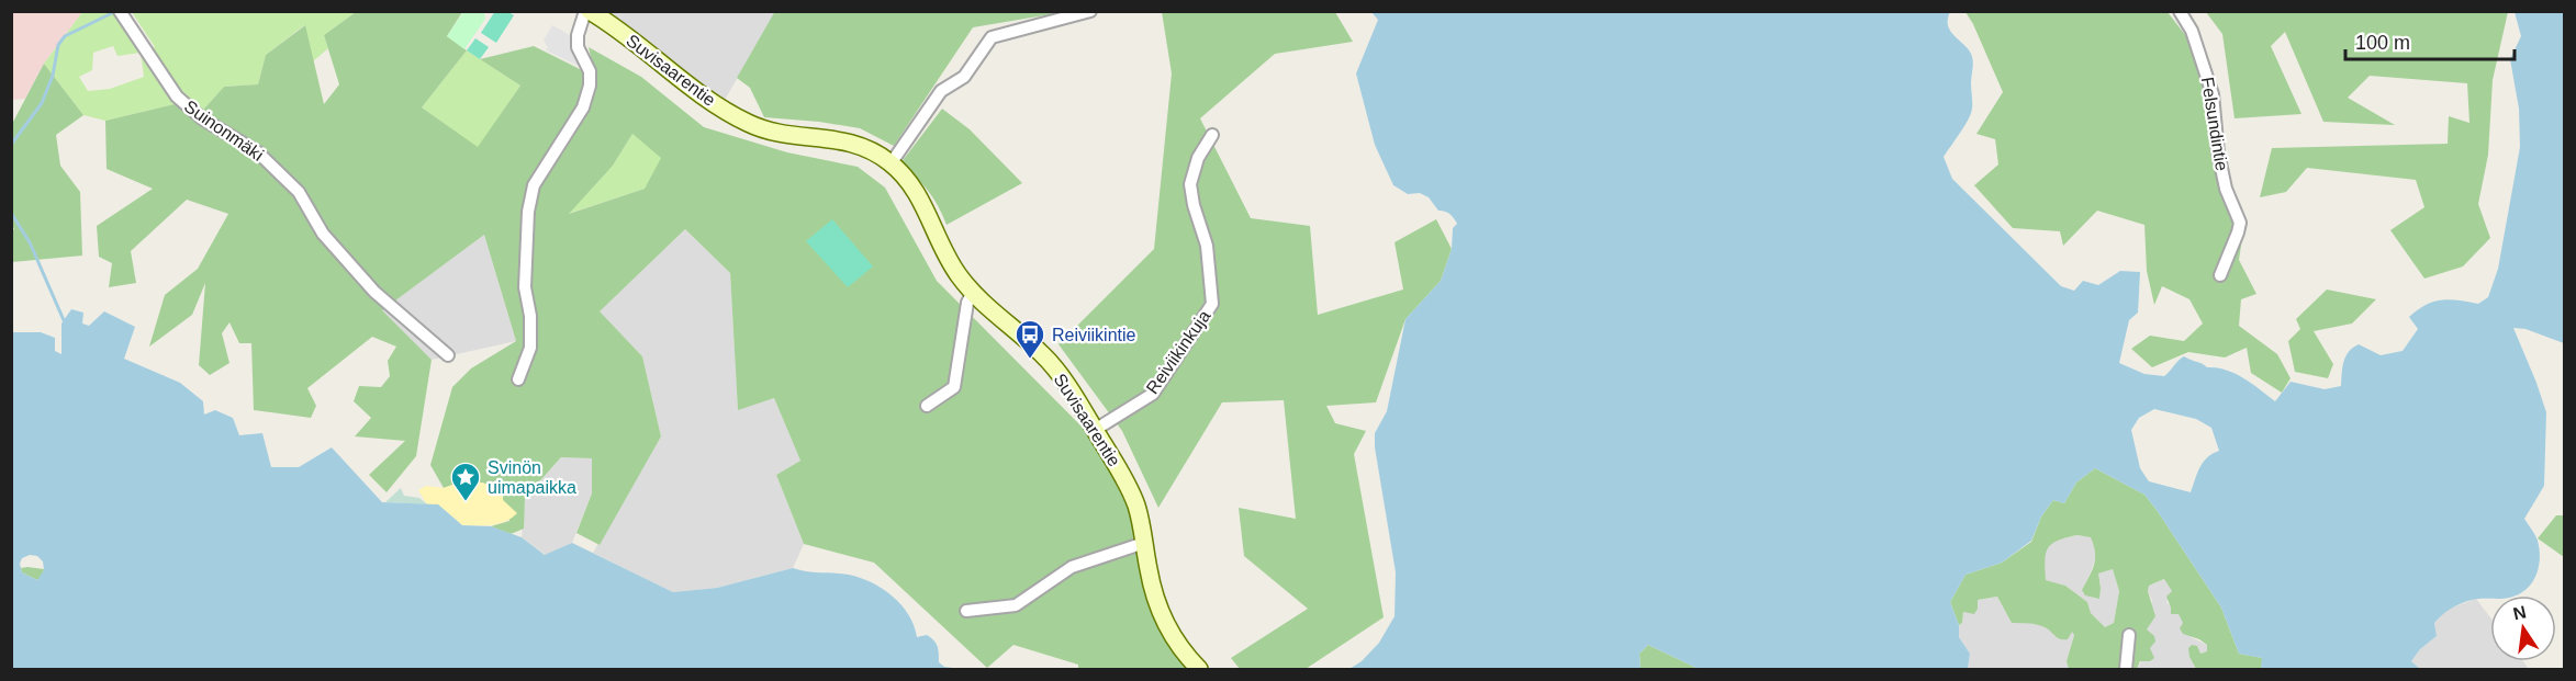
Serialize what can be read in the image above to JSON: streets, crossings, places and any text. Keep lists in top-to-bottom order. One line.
{"streets":{"street":["Suvisaarentie","Felsundintie","Suinonmäki","Reiviikinkuja"]},"crossings":[["Suvisaarentie","Reiviikinkuja"]],"places":{"bus stop":["Reiviikintie"],"place":["Svinön uimapaikka"]},"scale_bar":"100 m","north":"top"}
